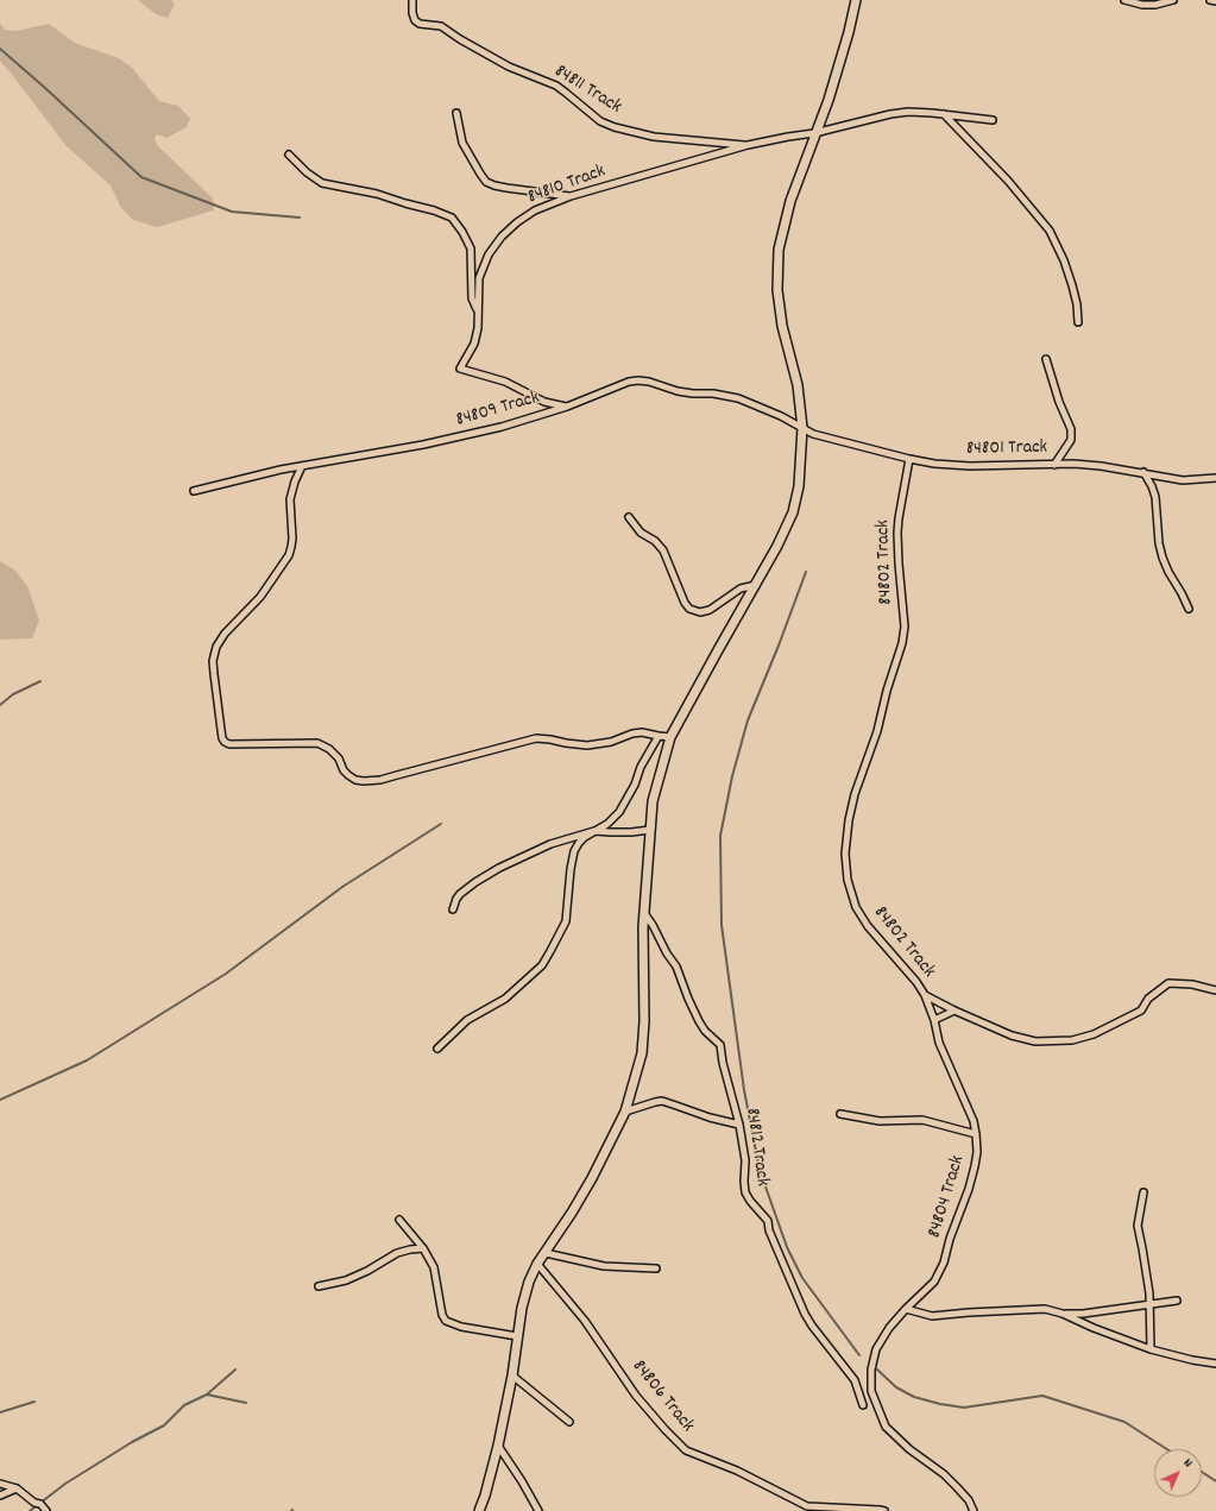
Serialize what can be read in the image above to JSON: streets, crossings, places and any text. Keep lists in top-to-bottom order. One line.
{"streets":{"street":["84811 Track","84810 Track","84809 Track","84801 Track","84802 Track","84812 Track","84804 Track","84806 Track"]},"crossings":[["84811 Track","84810 Track"],["84810 Track","84809 Track"],["84809 Track","84801 Track"],["84801 Track","84802 Track"],["84802 Track","84804 Track"]],"north":"top right"}
